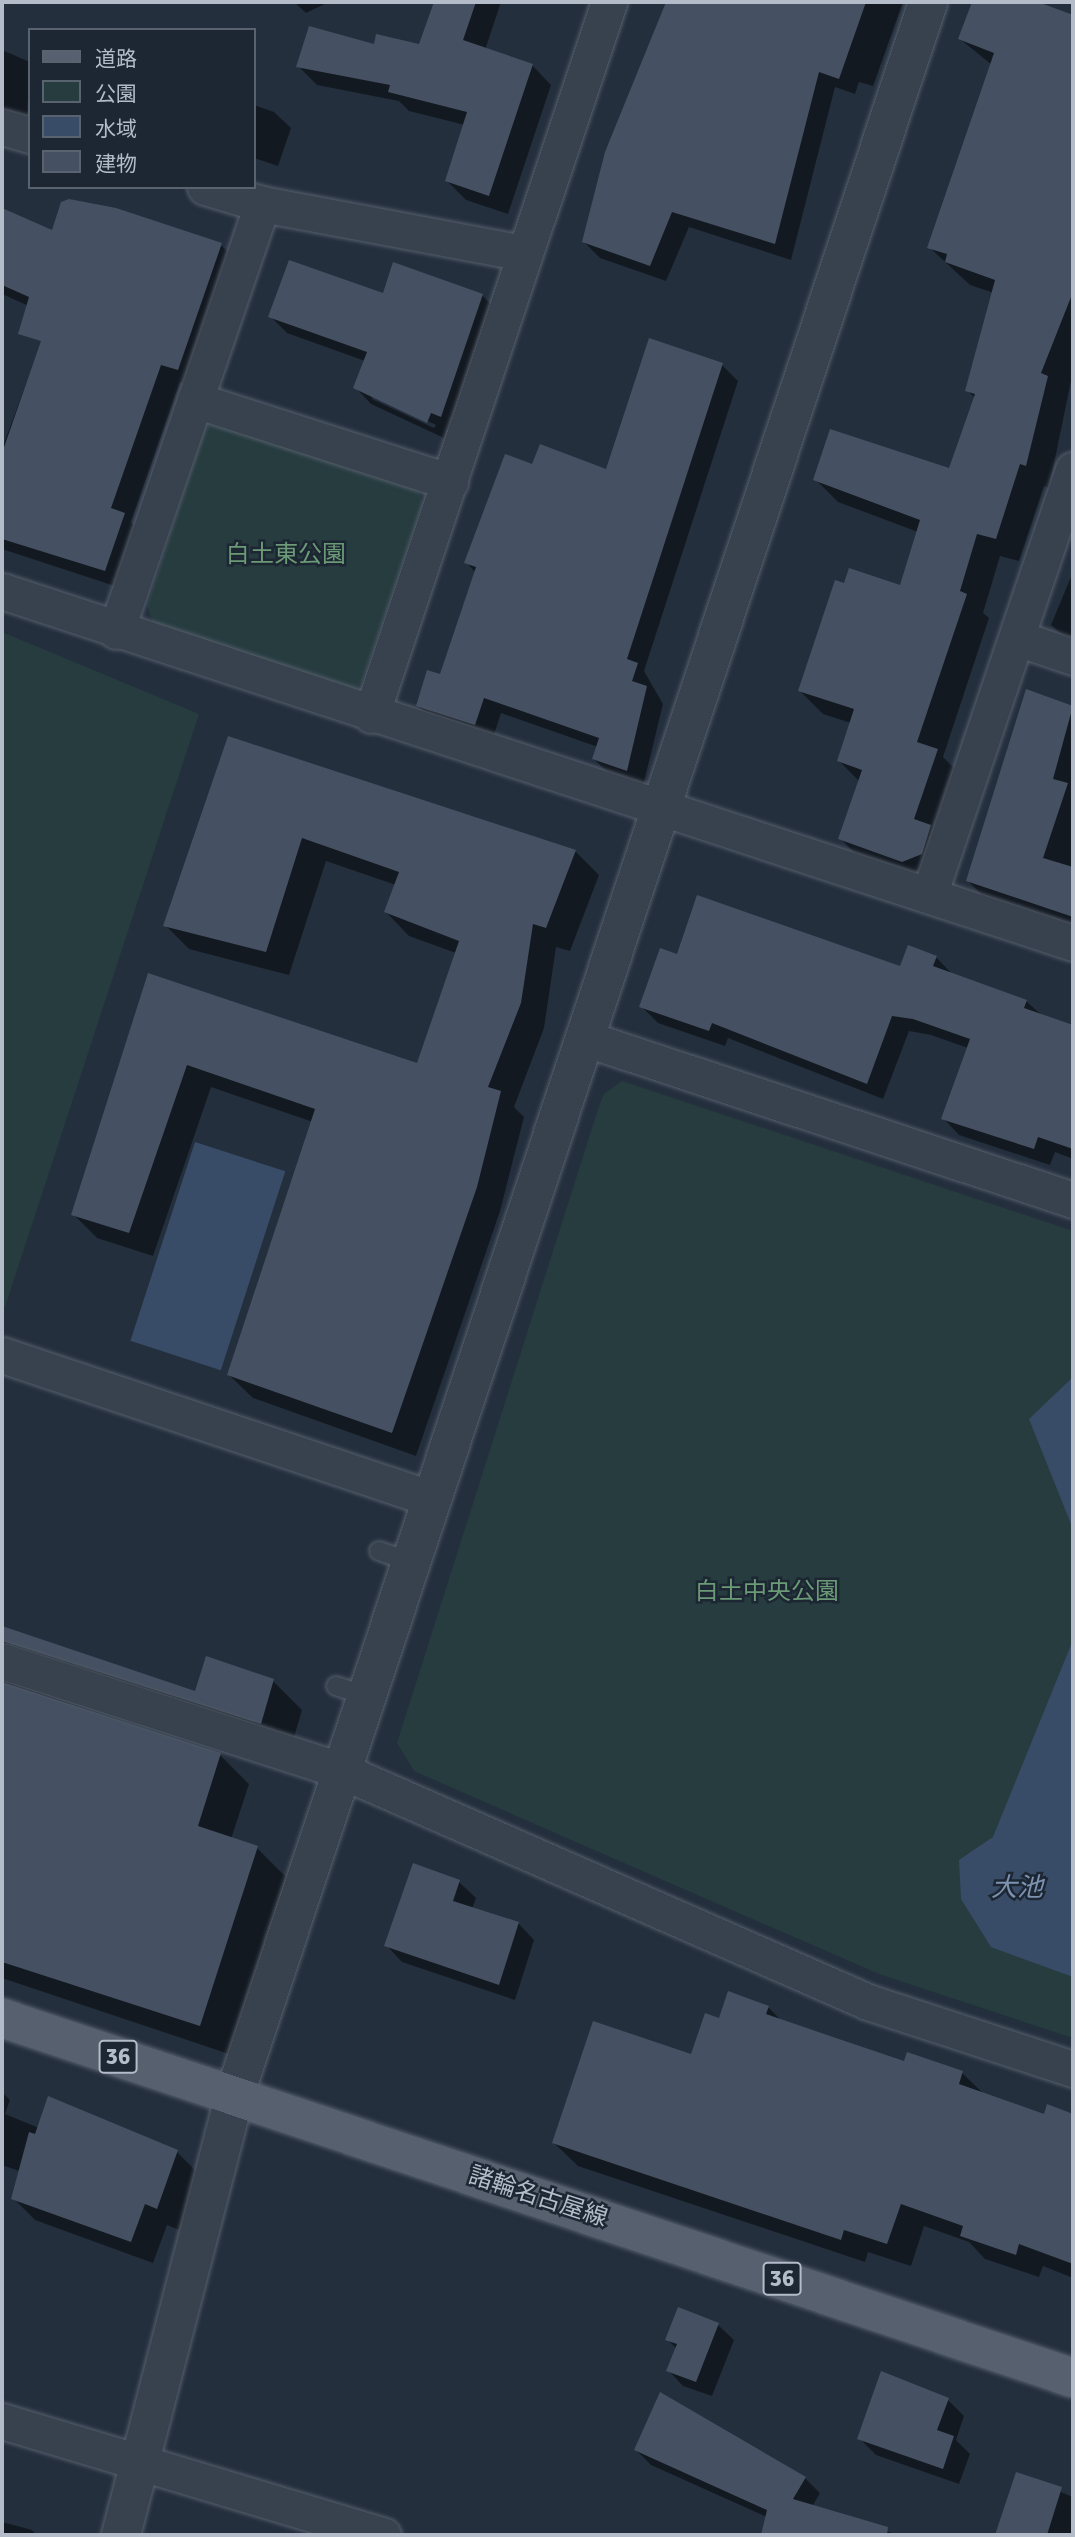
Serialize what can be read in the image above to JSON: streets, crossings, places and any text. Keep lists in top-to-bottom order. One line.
{"streets":{"main road":["36","諸輪名古屋線"]},"water":["大池"],"parks":["白土東公園","白土中央公園"],"legend":["道路","公園","水域","建物"]}
